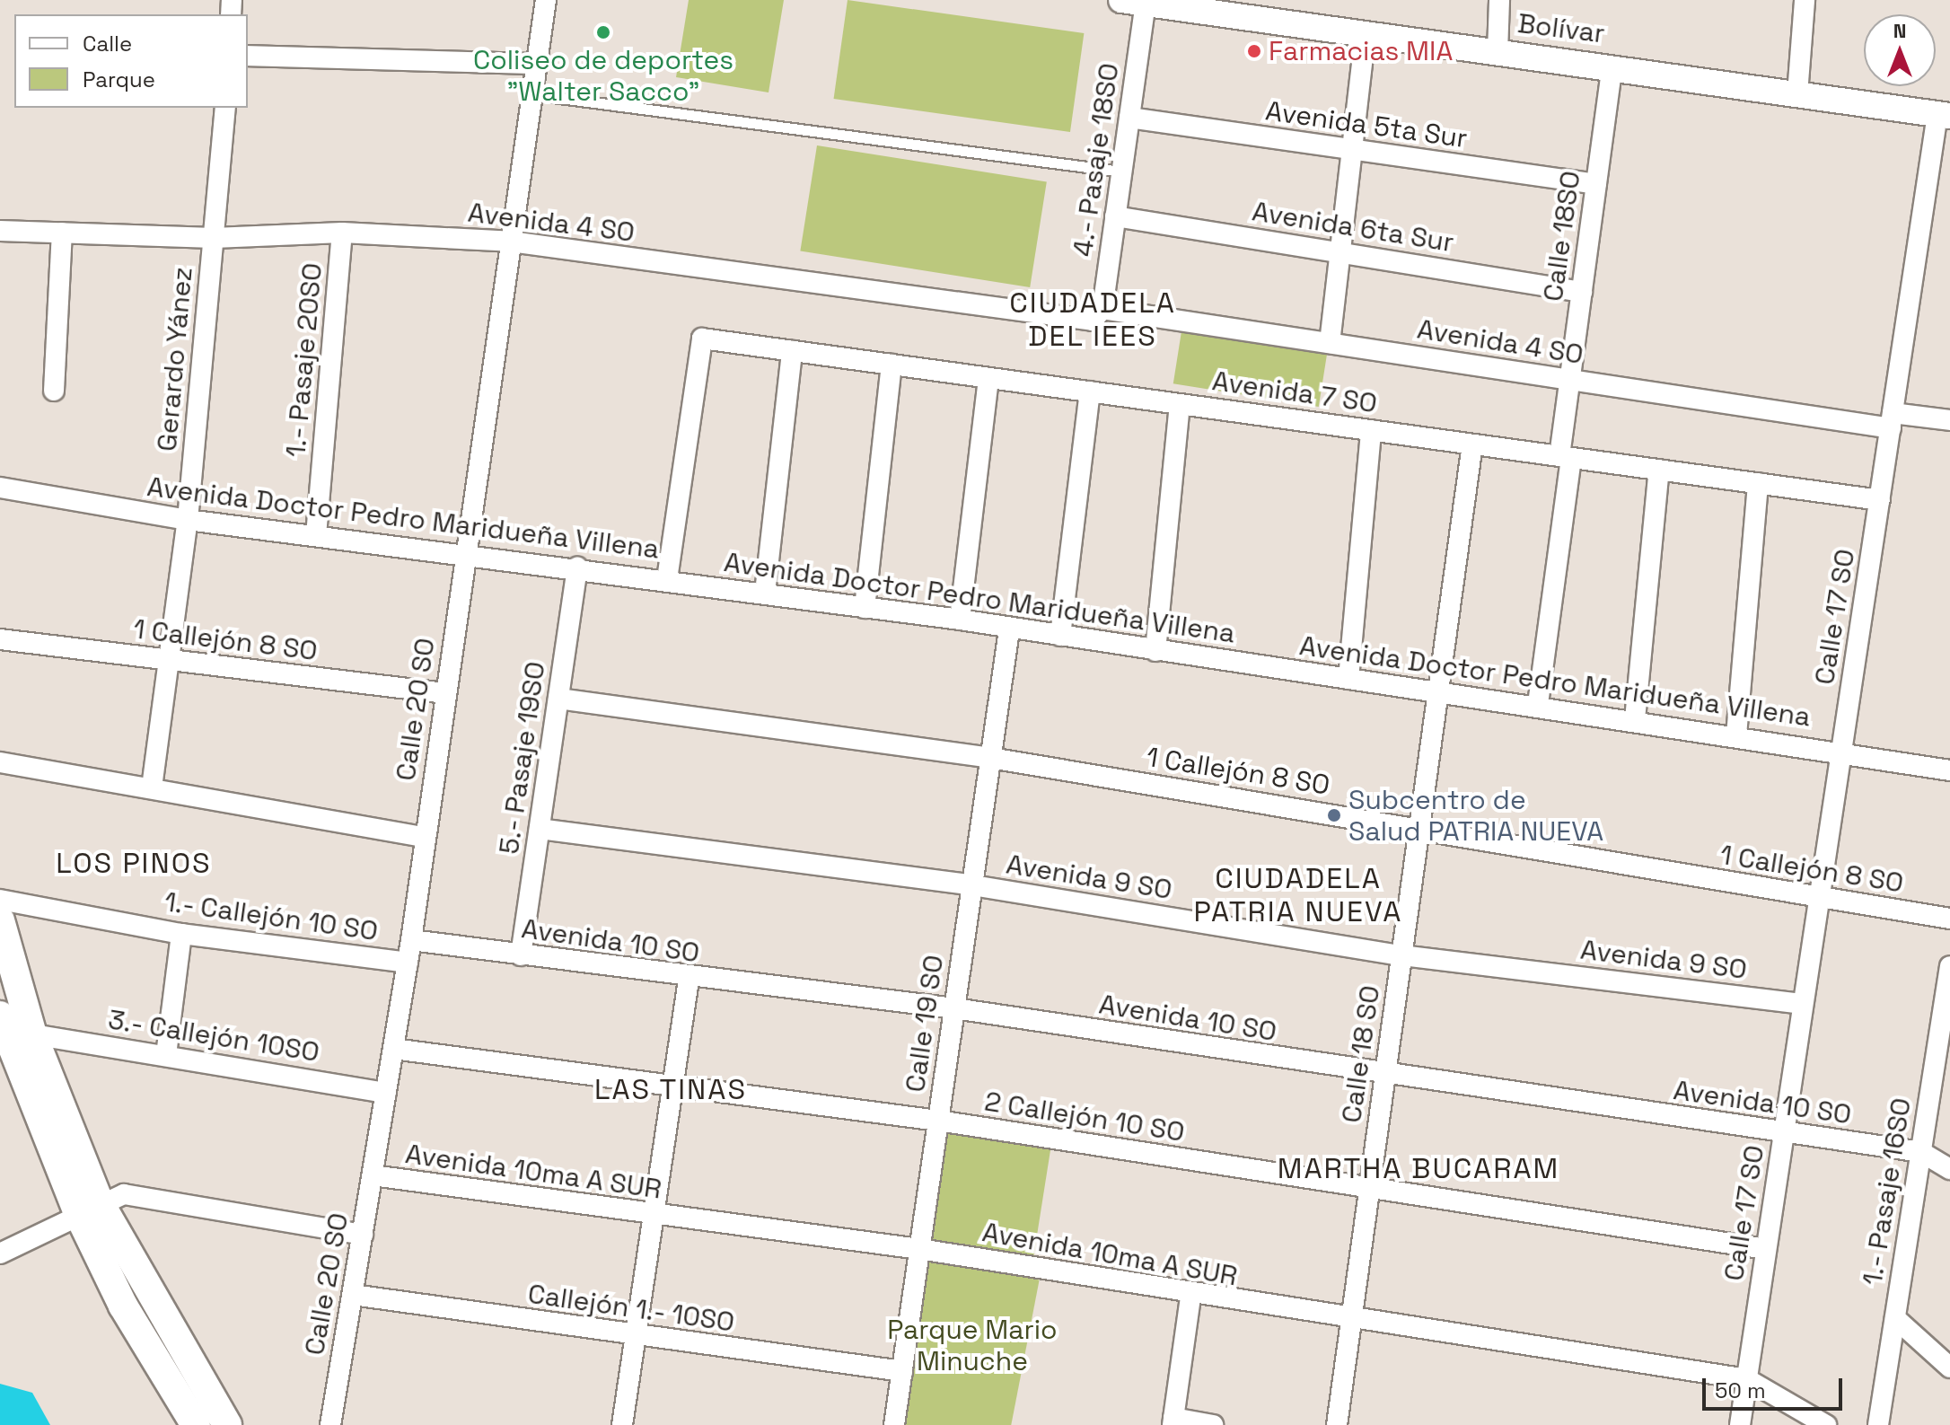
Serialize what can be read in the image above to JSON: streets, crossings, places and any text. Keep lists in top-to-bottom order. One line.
{"streets":{"street":["Bolívar","Avenida 5ta Sur","4.- Pasaje 18SO","Avenida 4 SO","Avenida 6ta Sur","Calle 18SO","Gerardo Yánez","1.- Pasaje 20SO","Avenida 7 SO","Avenida Doctor Pedro Maridueña Villena","Calle 17 SO","1 Callejón 8 SO","Calle 20 SO","5.- Pasaje 19SO","Avenida 9 SO","1.- Callejón 10 SO","Avenida 10 SO","Calle 19 SO","3.- Callejón 10SO","Calle 18 SO","2 Callejón 10 SO","Avenida 10ma A SUR","1.- Pasaje 16SO","Callejón 1.- 10SO"]},"crossings":[["Bolívar","4.- Pasaje 18SO"],["Bolívar","Calle 18SO"],["Bolívar","Calle 17 SO"],["Avenida 5ta Sur","4.- Pasaje 18SO"],["Avenida 5ta Sur","Calle 18SO"],["4.- Pasaje 18SO","Avenida 4 SO"],["4.- Pasaje 18SO","Avenida 6ta Sur"],["Avenida 4 SO","Calle 18SO"],["Avenida 4 SO","Gerardo Yánez"],["Avenida 4 SO","1.- Pasaje 20SO"],["Avenida 4 SO","Calle 17 SO"],["Avenida 4 SO","Calle 20 SO"],["Avenida 6ta Sur","Calle 18SO"],["Calle 18SO","Avenida 7 SO"],["Calle 18SO","Avenida Doctor Pedro Maridueña Villena"],["Gerardo Yánez","Avenida Doctor Pedro Maridueña Villena"],["Gerardo Yánez","1 Callejón 8 SO"],["1.- Pasaje 20SO","Avenida Doctor Pedro Maridueña Villena"],["Avenida 7 SO","Avenida Doctor Pedro Maridueña Villena"],["Avenida 7 SO","Calle 17 SO"],["Avenida 7 SO","Calle 18 SO"],["Avenida Doctor Pedro Maridueña Villena","Calle 17 SO"],["Avenida Doctor Pedro Maridueña Villena","Calle 20 SO"],["Avenida Doctor Pedro Maridueña Villena","5.- Pasaje 19SO"],["Avenida Doctor Pedro Maridueña Villena","Calle 19 SO"],["Avenida Doctor Pedro Maridueña Villena","Calle 18 SO"],["Calle 17 SO","1 Callejón 8 SO"],["Calle 17 SO","Avenida 9 SO"],["Calle 17 SO","Avenida 10 SO"],["Calle 17 SO","2 Callejón 10 SO"],["Calle 17 SO","Avenida 10ma A SUR"],["1 Callejón 8 SO","Calle 20 SO"],["1 Callejón 8 SO","5.- Pasaje 19SO"],["1 Callejón 8 SO","Calle 19 SO"],["1 Callejón 8 SO","Calle 18 SO"],["Calle 20 SO","1.- Callejón 10 SO"],["Calle 20 SO","Avenida 10 SO"],["Calle 20 SO","3.- Callejón 10SO"],["Calle 20 SO","2 Callejón 10 SO"],["Calle 20 SO","Avenida 10ma A SUR"],["Calle 20 SO","Callejón 1.- 10SO"],["5.- Pasaje 19SO","Avenida 9 SO"],["5.- Pasaje 19SO","Avenida 10 SO"],["Avenida 9 SO","Calle 19 SO"],["Avenida 9 SO","Calle 18 SO"],["Avenida 10 SO","Calle 19 SO"],["Avenida 10 SO","Calle 18 SO"],["Avenida 10 SO","1.- Pasaje 16SO"],["Calle 19 SO","2 Callejón 10 SO"],["Calle 19 SO","Avenida 10ma A SUR"],["Calle 19 SO","Callejón 1.- 10SO"],["Calle 18 SO","2 Callejón 10 SO"],["Calle 18 SO","Avenida 10ma A SUR"]],"districts":["CIUDADELA DEL IEES","LOS PINOS","CIUDADELA PATRIA NUEVA","LAS TINAS","MARTHA BUCARAM"],"parks":["Parque Mario Minuche"],"places":["Coliseo de deportes \"Walter Sacco\"","Farmacias MIA","Subcentro de Salud PATRIA NUEVA"],"legend":["Calle","Parque"],"scale_bar":"50 m","north":"top"}
